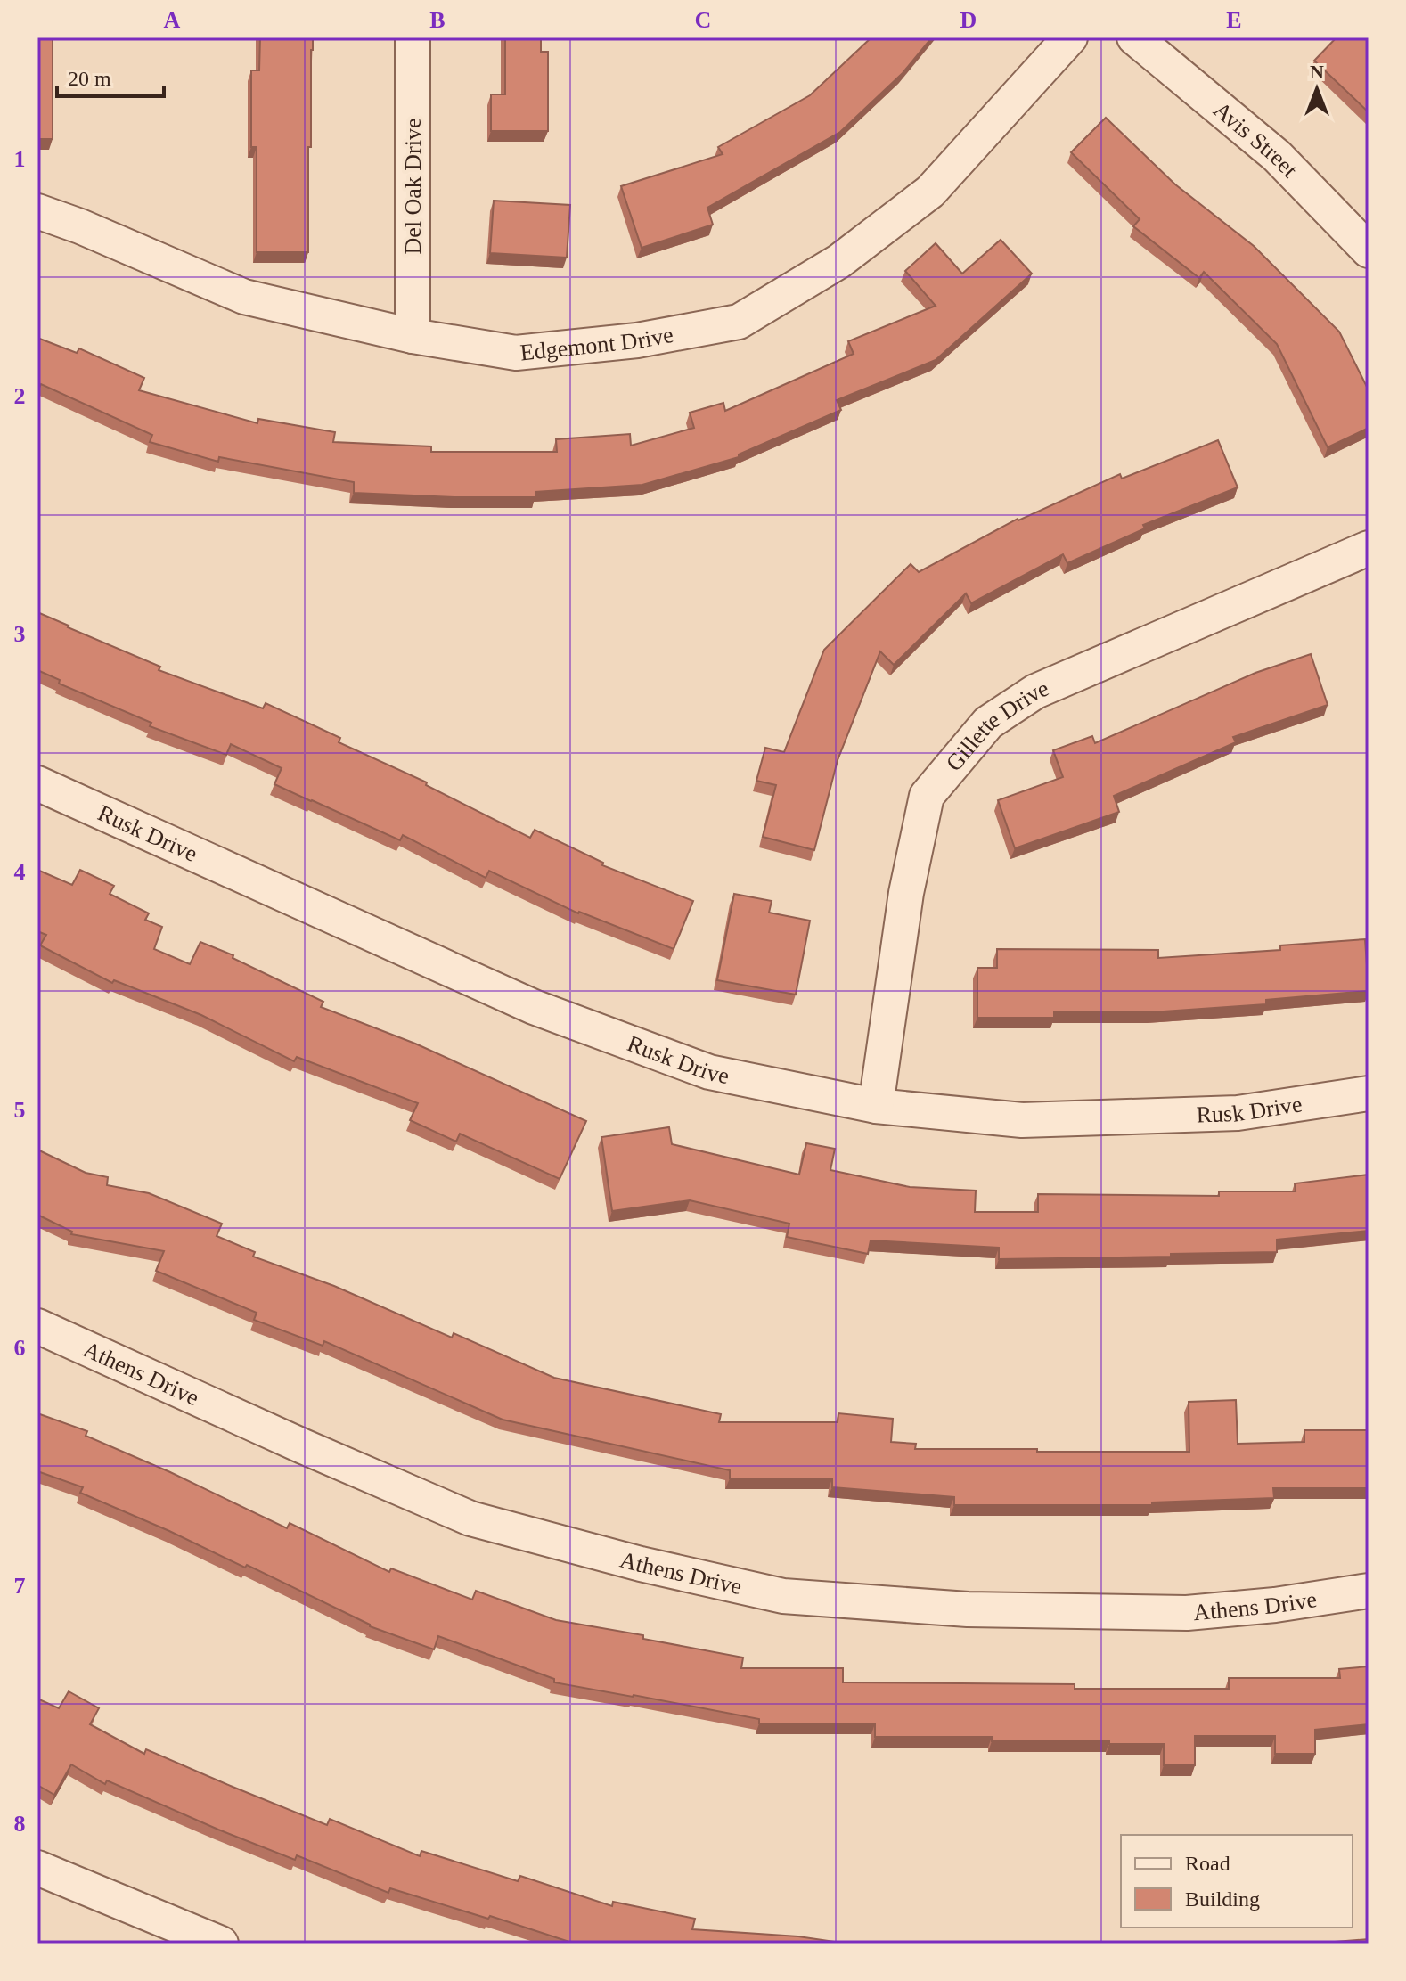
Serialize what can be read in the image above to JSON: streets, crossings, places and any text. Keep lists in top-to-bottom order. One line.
{"streets":{"street":["Avis Street","Del Oak Drive","Edgemont Drive","Gillette Drive","Rusk Drive","Athens Drive"]},"crossings":[["Del Oak Drive","Edgemont Drive"],["Gillette Drive","Rusk Drive"]],"legend":["Road","Building"],"scale_bar":"20 m","north":"top","grid":{"columns":["A","B","C","D","E"],"rows":["1","2","3","4","5","6","7","8"]}}
